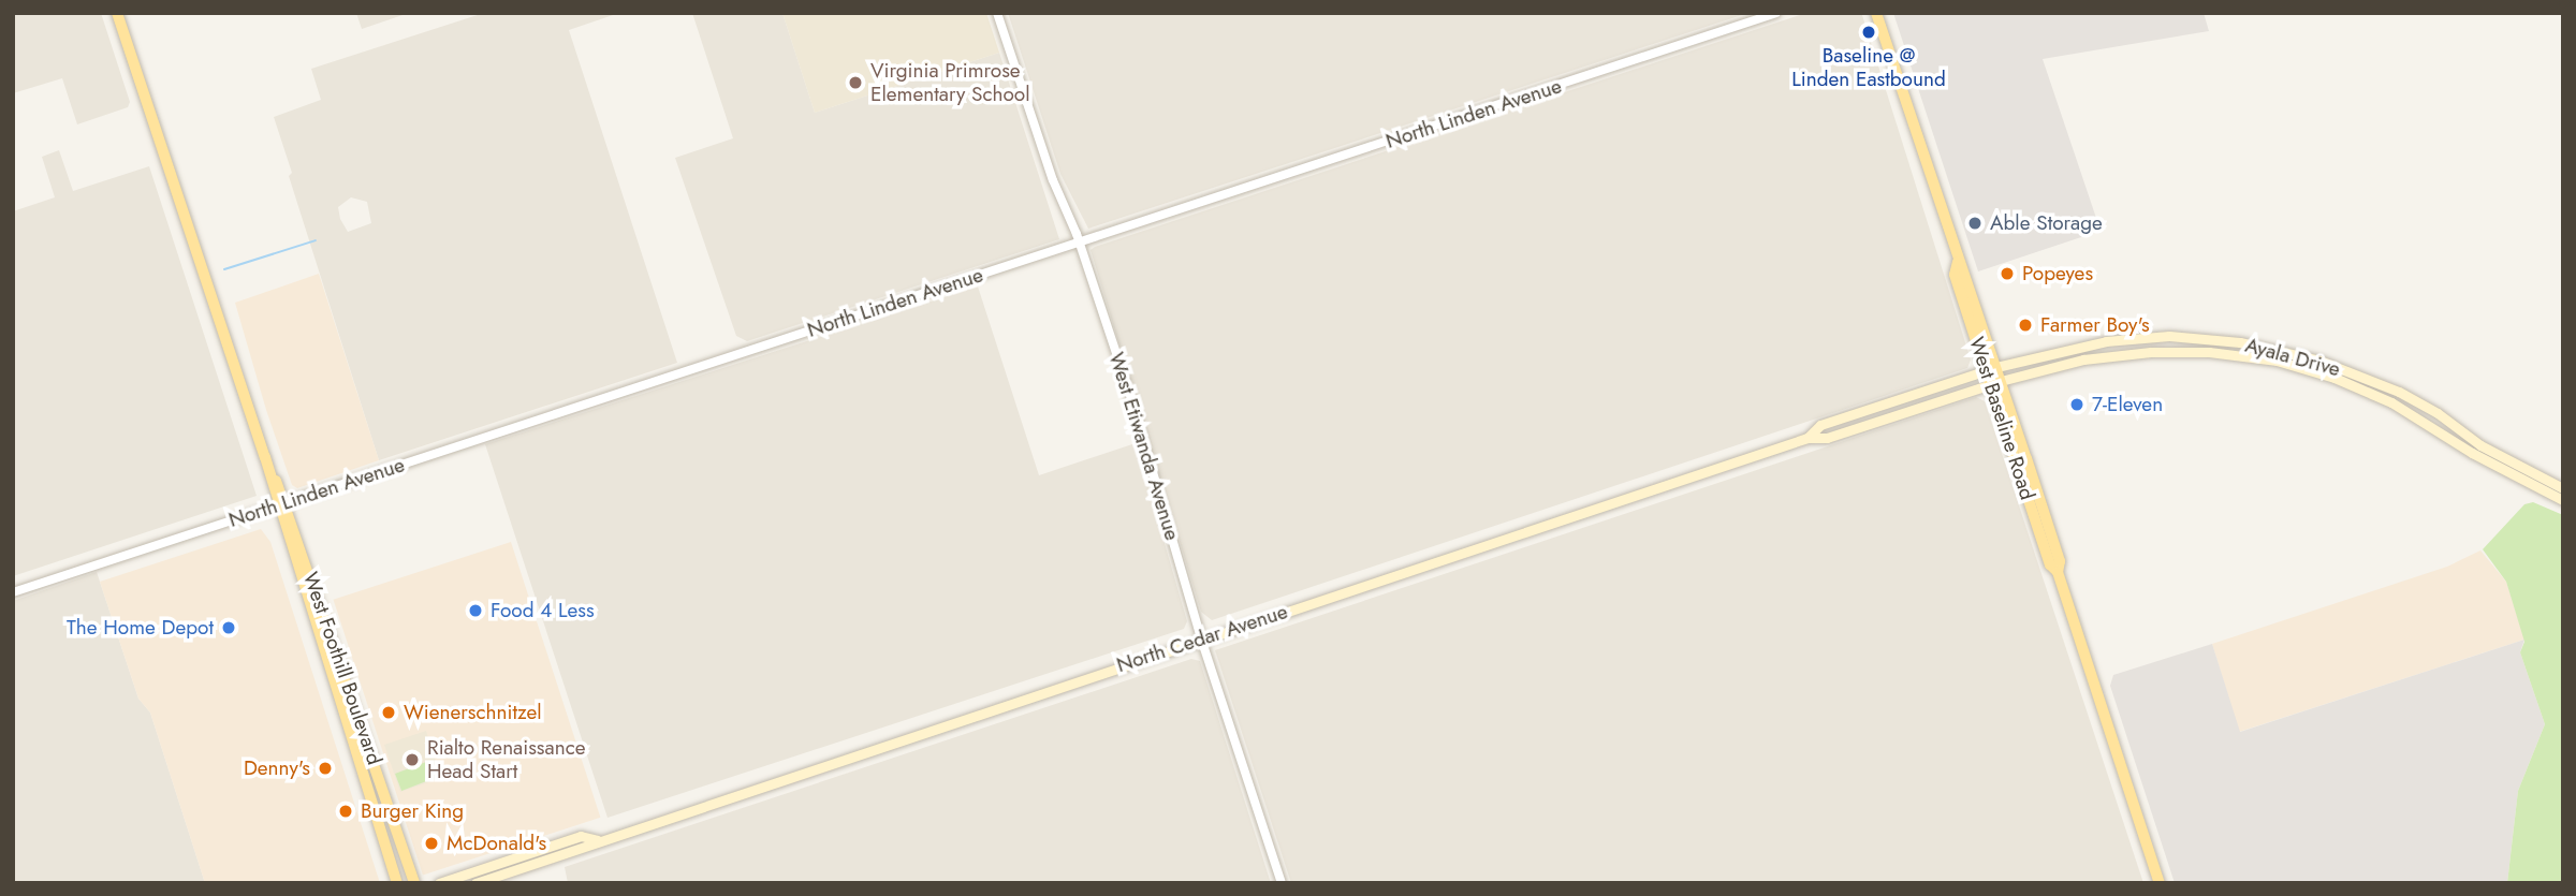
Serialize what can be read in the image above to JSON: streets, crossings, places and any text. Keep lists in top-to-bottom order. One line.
{"streets":{"main road":["Ayala Drive","West Baseline Road","North Cedar Avenue","West Foothill Boulevard"],"street":["North Linden Avenue","West Etiwanda Avenue"]},"crossings":[["North Linden Avenue","West Etiwanda Avenue"],["North Linden Avenue","West Foothill Boulevard"],["Ayala Drive","West Baseline Road"],["Ayala Drive","North Cedar Avenue"],["West Baseline Road","North Cedar Avenue"],["West Etiwanda Avenue","North Cedar Avenue"]],"places":["Baseline @ Linden Eastbound","Virginia Primrose Elementary School","Able Storage","Popeyes","Farmer Boy's","7-Eleven","Food 4 Less","The Home Depot","Wienerschnitzel","Rialto Renaissance Head Start","Denny's","Burger King","McDonald's"]}
